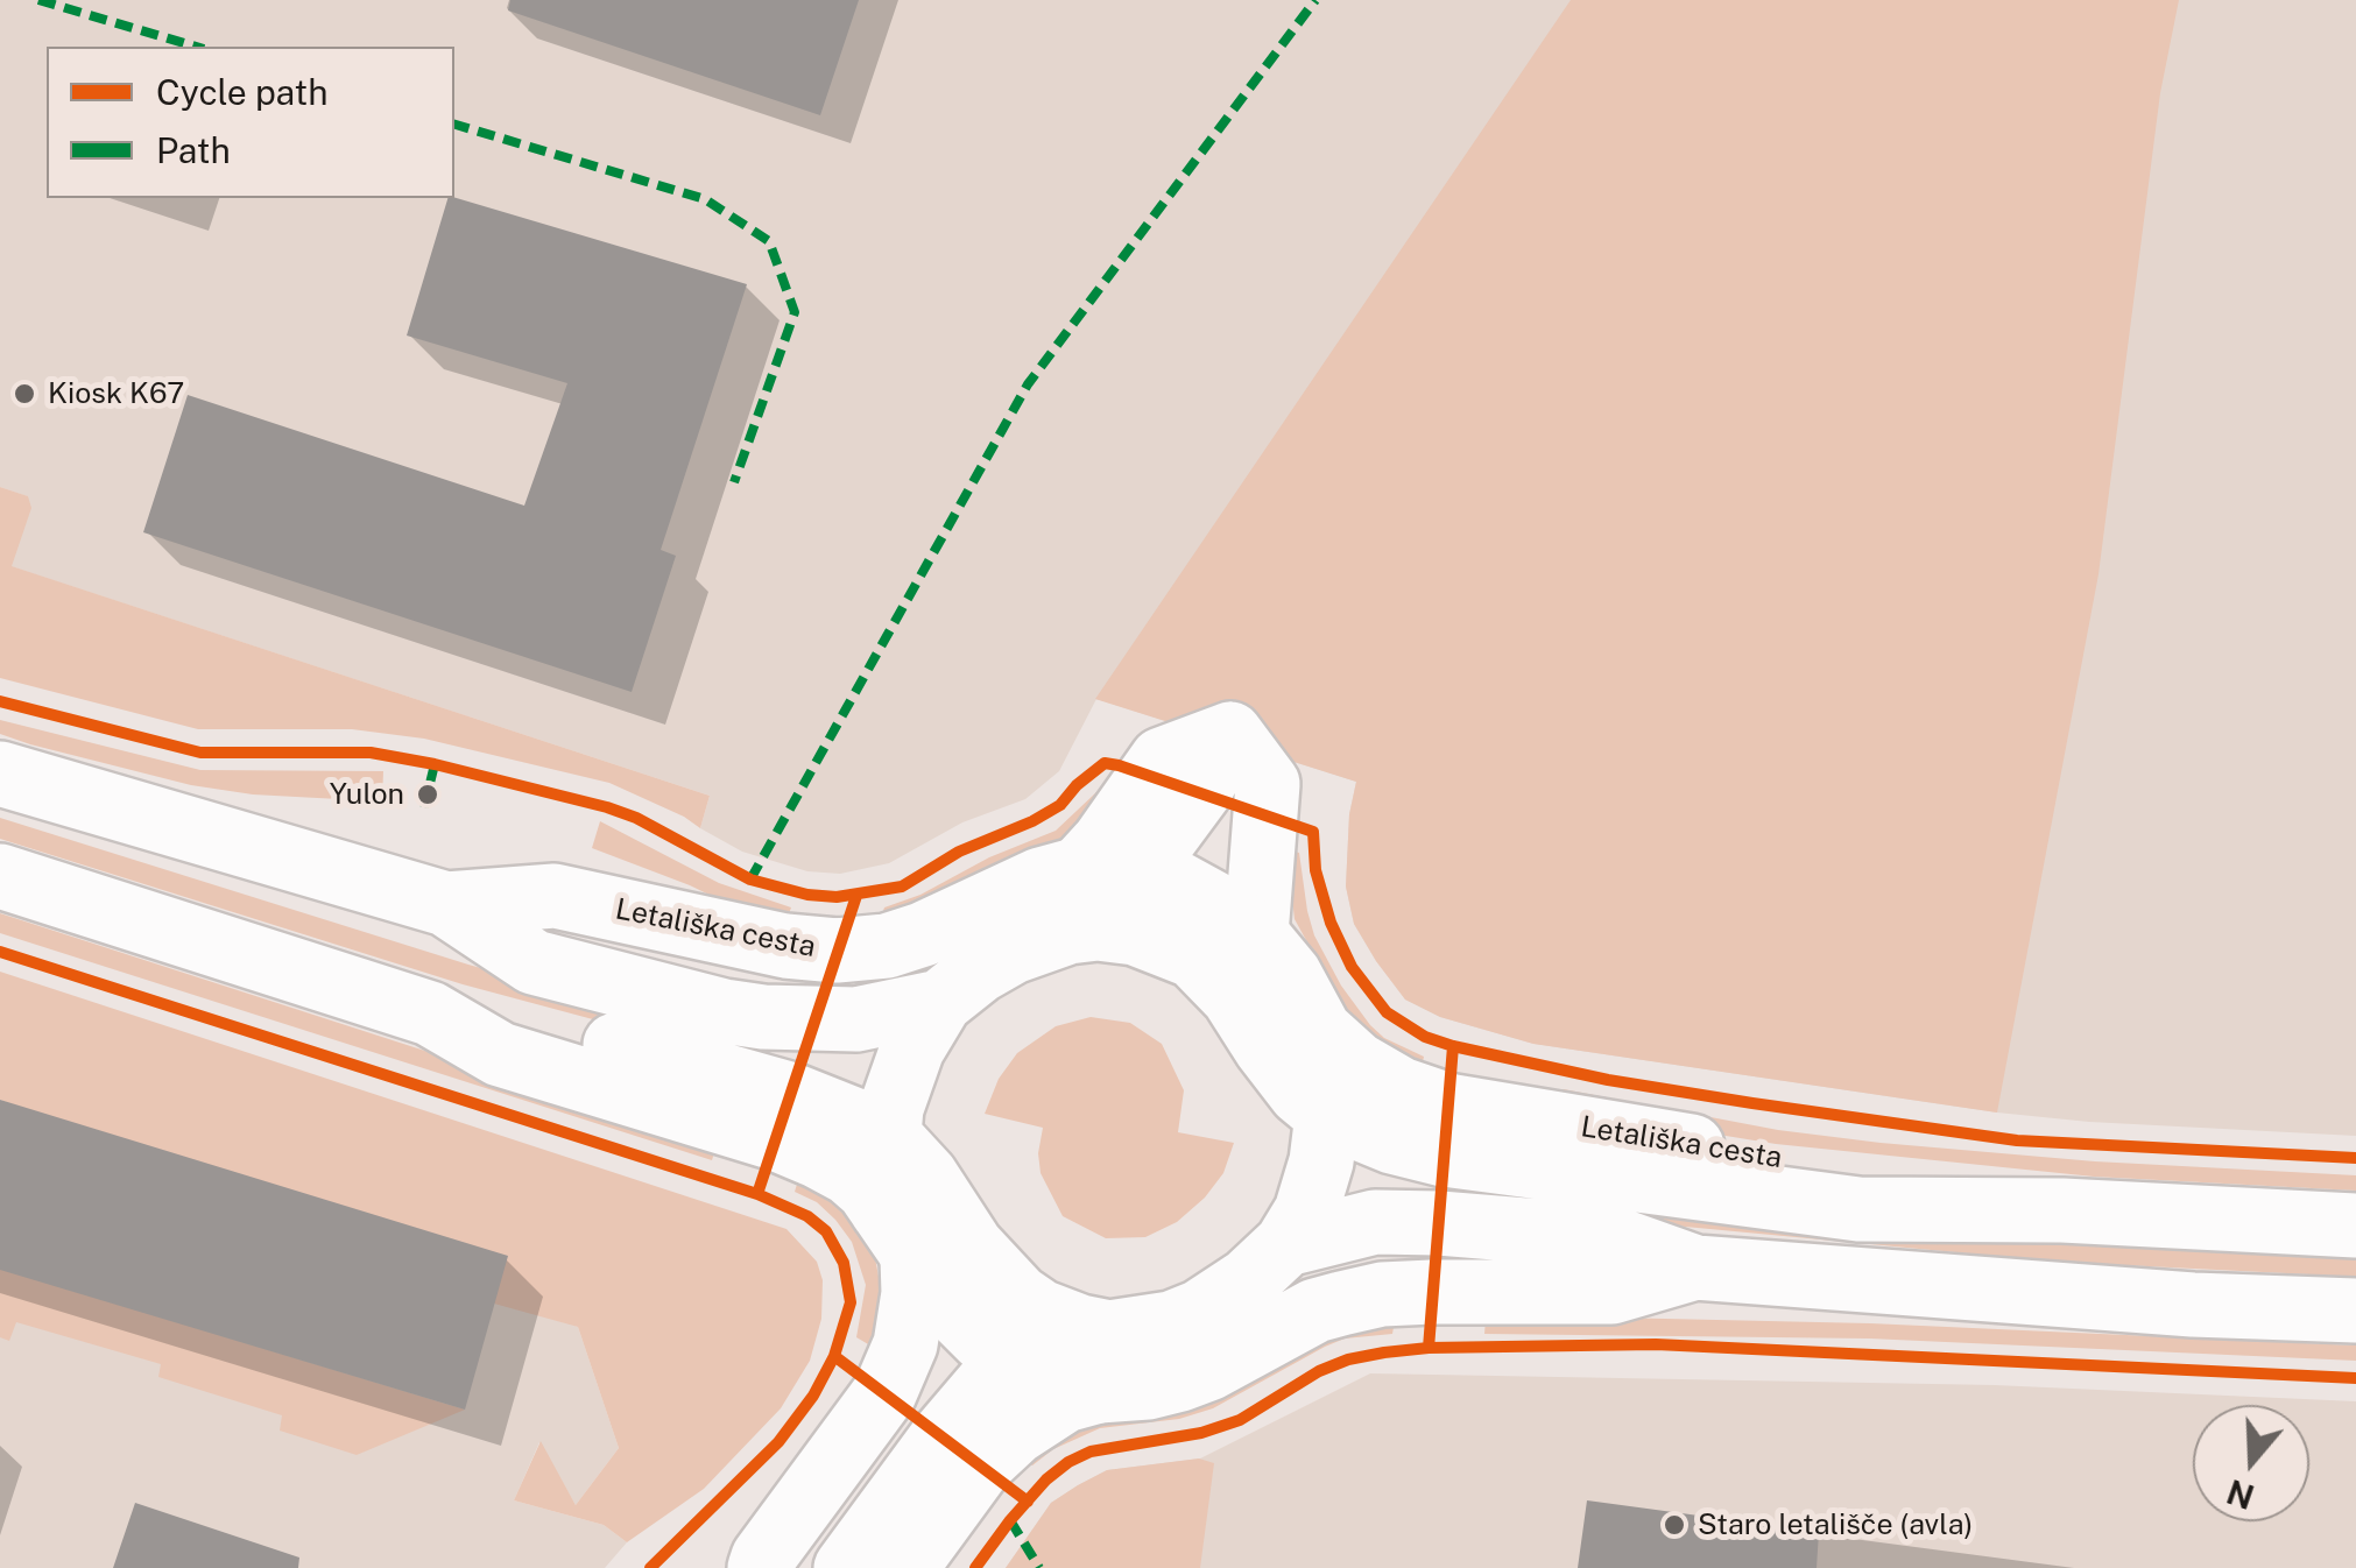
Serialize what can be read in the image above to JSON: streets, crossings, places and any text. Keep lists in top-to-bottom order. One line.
{"streets":{"main road":["Letališka cesta"]},"places":["Kiosk K67","Yulon","Staro letališče (avla)"],"legend":["Cycle path","Path"],"north":"bottom"}
